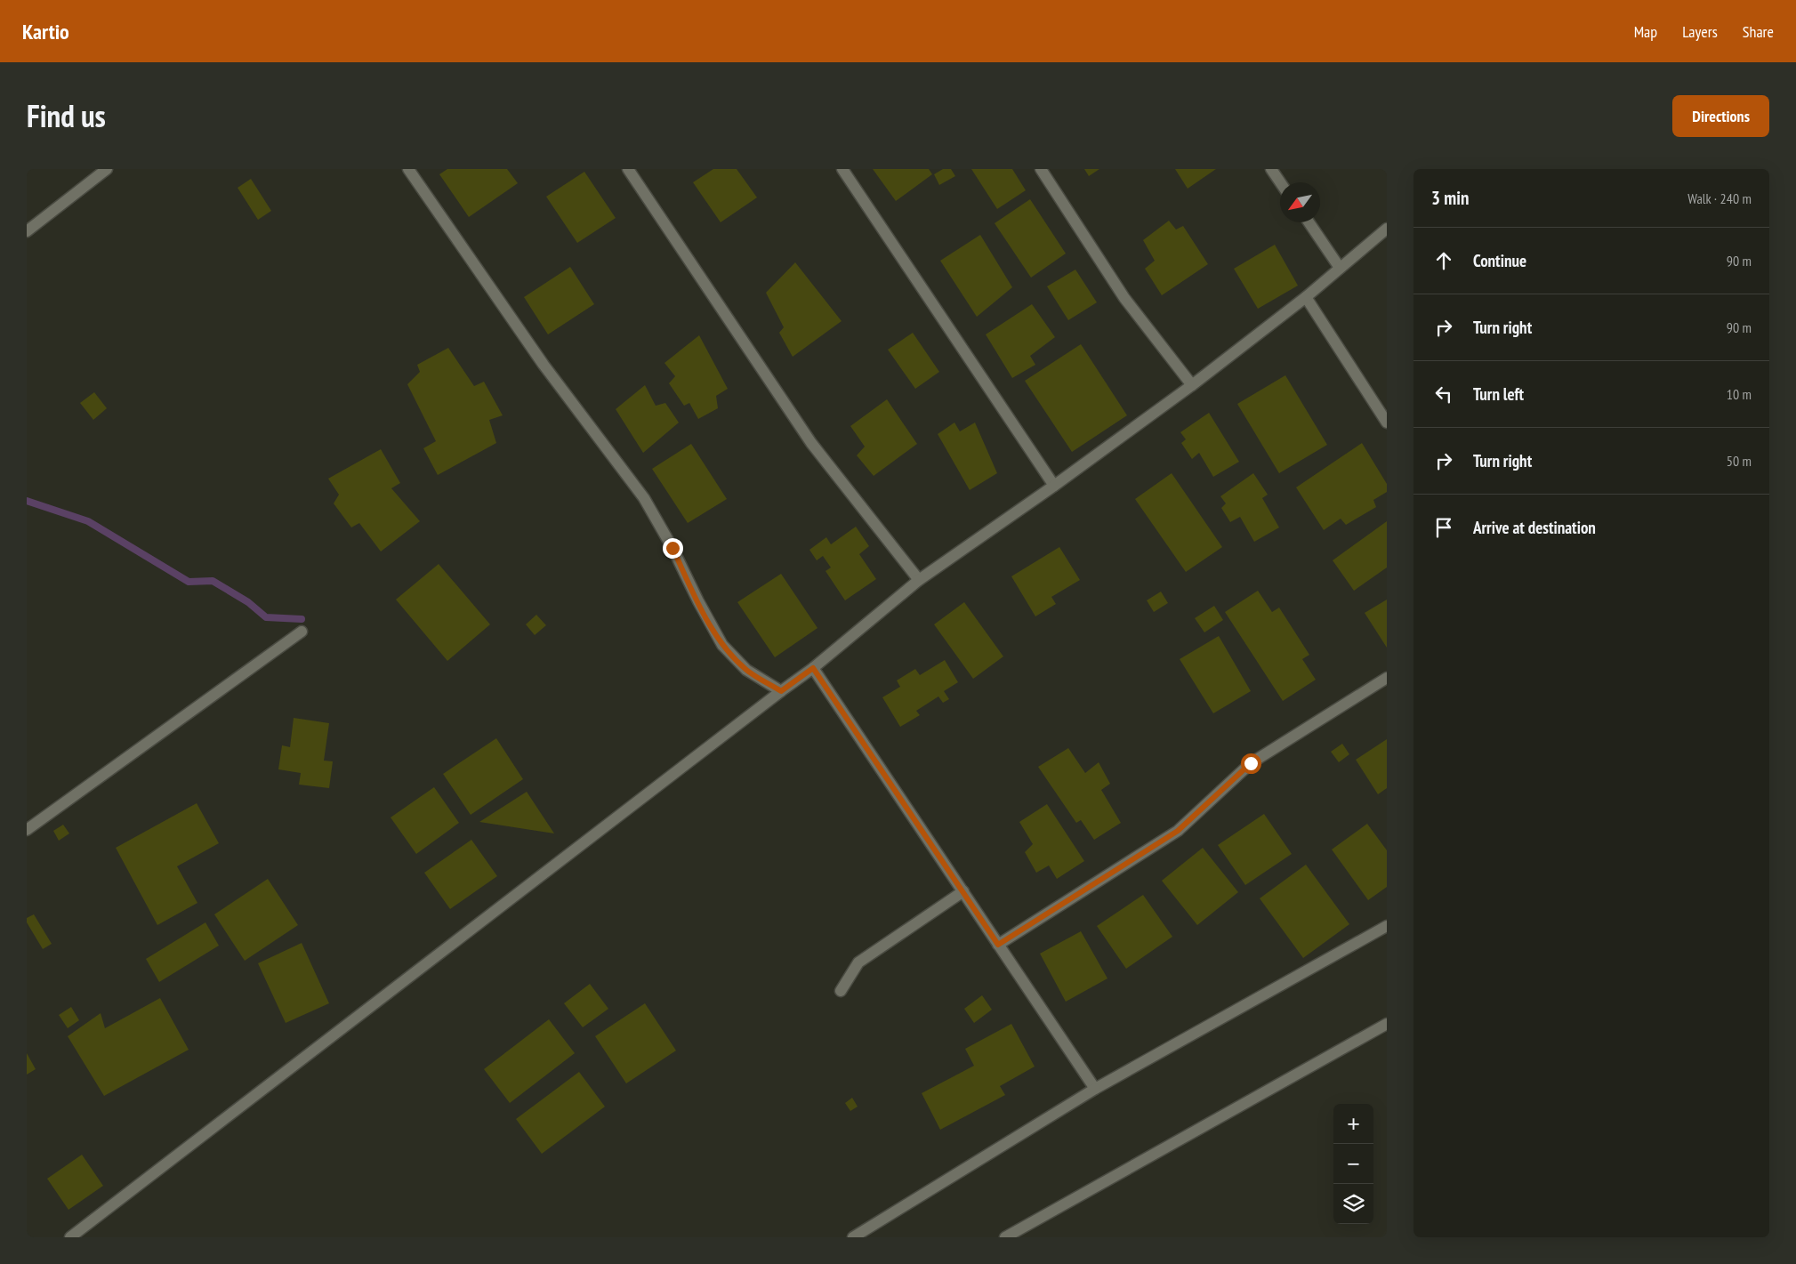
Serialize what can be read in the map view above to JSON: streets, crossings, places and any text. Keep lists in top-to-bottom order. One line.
{"north":"bottom left","page":{"header":"Kartio","nav":["Map","Layers","Share"],"title":"Find us","buttons":"Directions","heading":["3 min","Walk · 240 m"],"list":[["Continue","90 m"],["Turn right","90 m"],["Turn left","10 m"],["Turn right","50 m"],"Arrive at destination"],"map_buttons":["+","−"]}}
